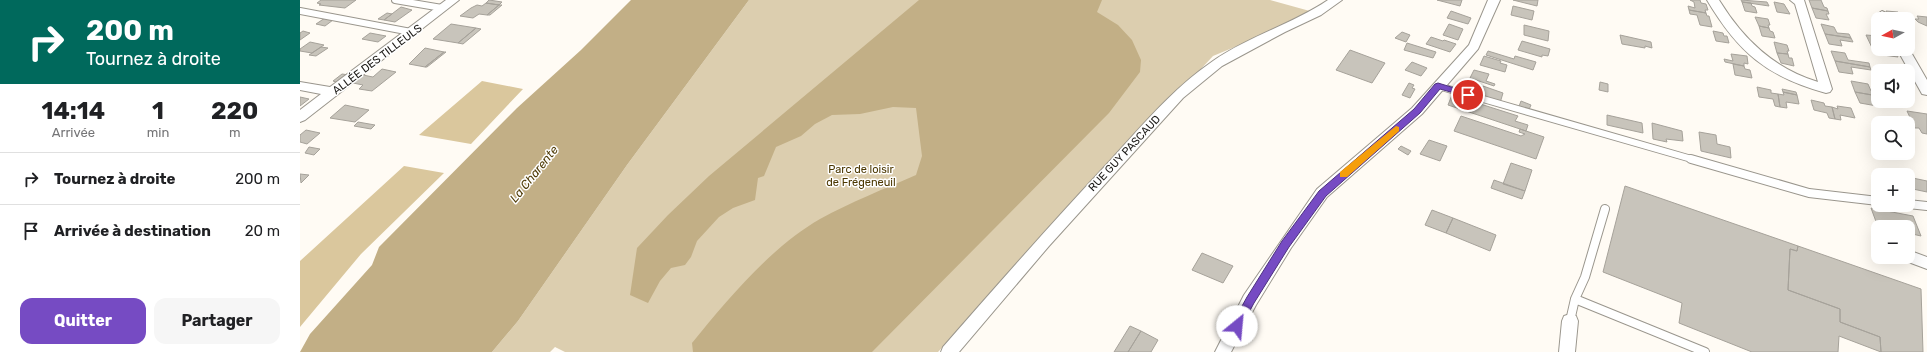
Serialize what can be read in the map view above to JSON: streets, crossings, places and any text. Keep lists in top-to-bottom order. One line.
{"streets":{"street":["ALLÉE DES TILLEULS","RUE GUY PASCAUD"]},"water":["La Charente"],"parks":["Parc de loisir de Frégeneuil"],"north":"left","page":{"turn":["200 m","Tournez à droite"],"map_buttons":["+","−"],"eta":["14:14","Arrivée","1","min","220","m"],"list":[{"name":"Tournez à droite","value":"200 m"},{"name":"Arrivée à destination","value":"20 m"}],"buttons":["Quitter","Partager"]}}
